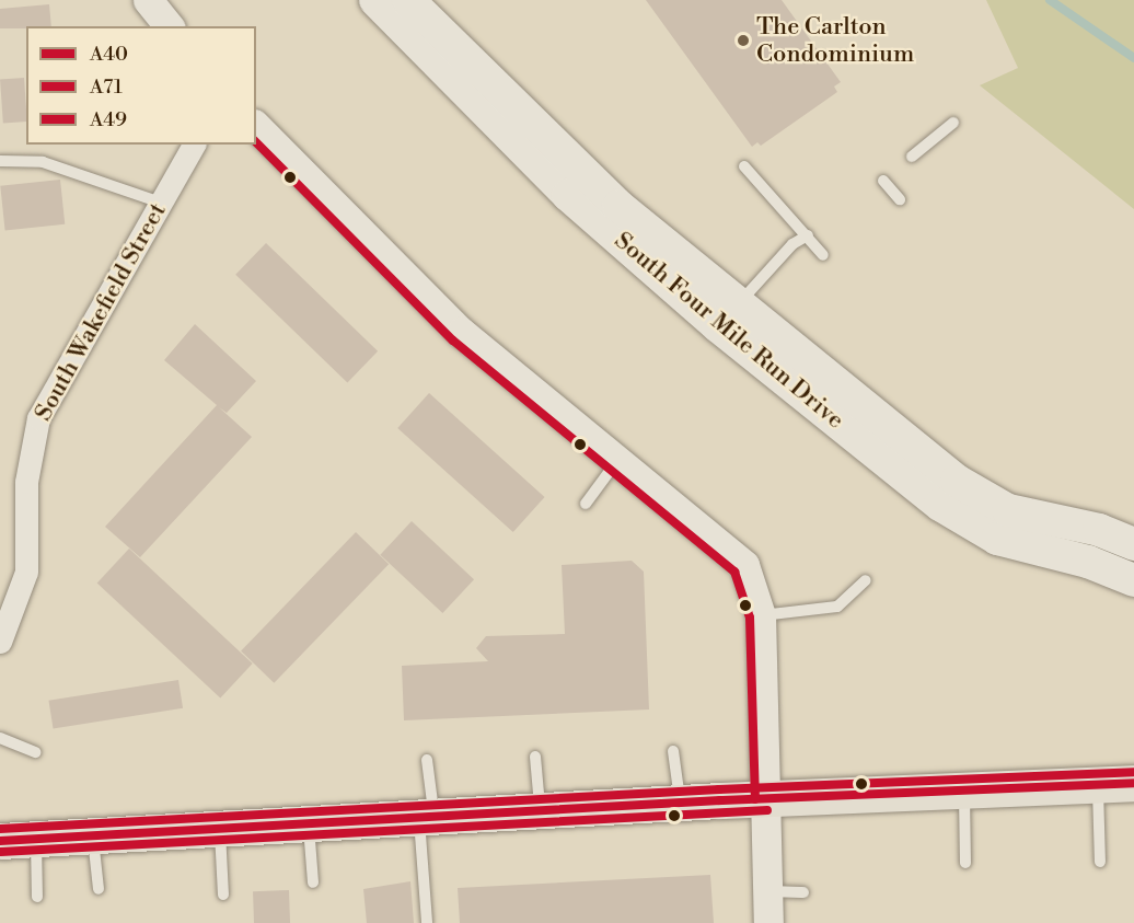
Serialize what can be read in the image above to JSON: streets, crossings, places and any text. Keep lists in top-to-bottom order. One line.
{"streets":{"main road":["South Four Mile Run Drive"],"street":["South Wakefield Street"]},"places":["The Carlton Condominium"],"lines":["transit line A71","transit line A49","transit line A40"],"legend":["A40","A71","A49"]}
